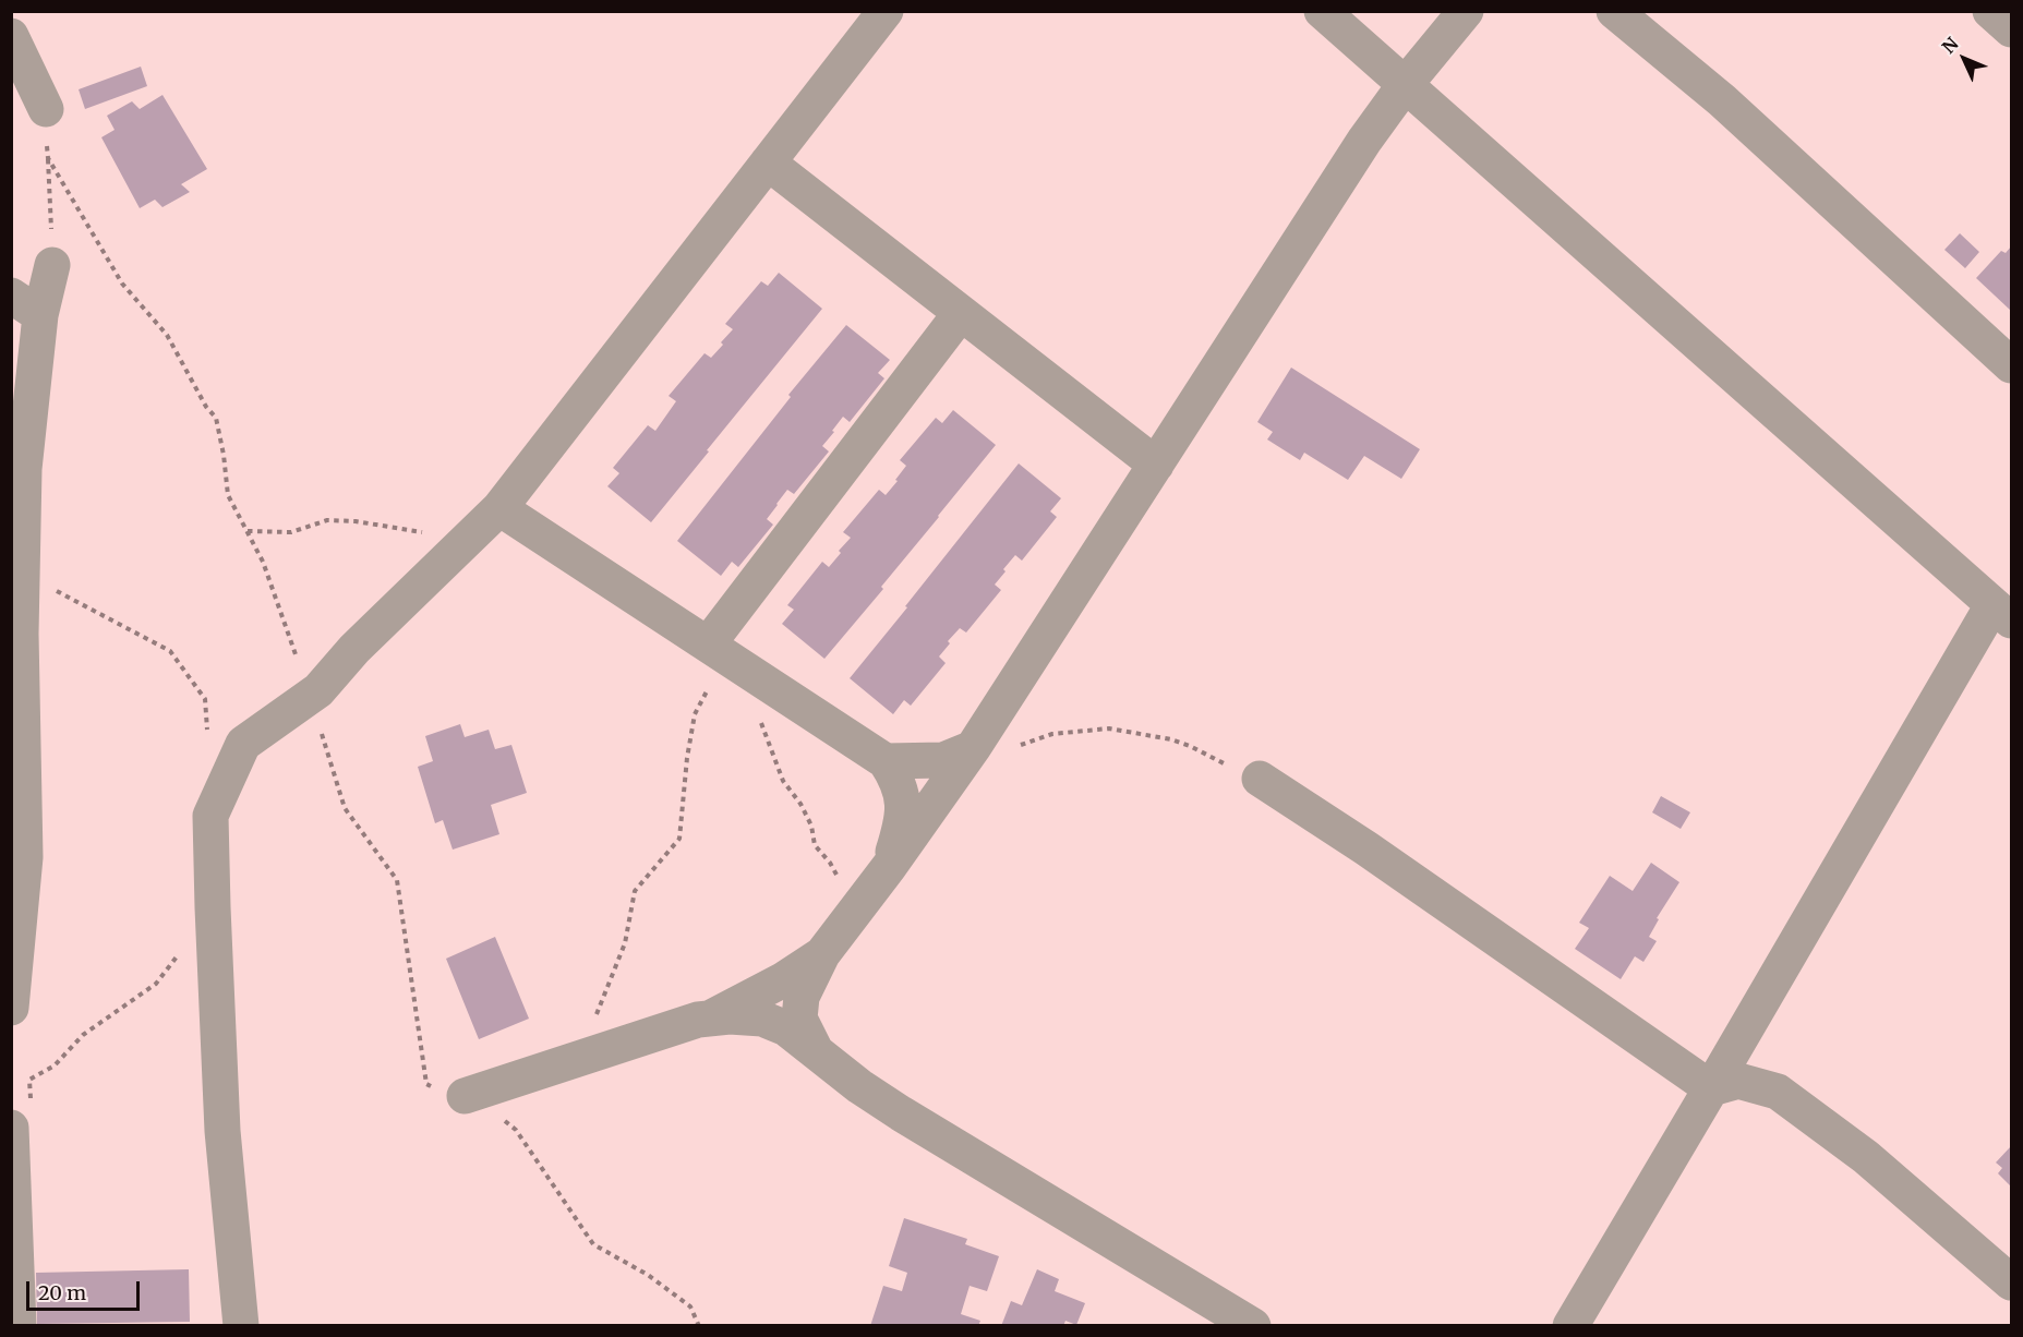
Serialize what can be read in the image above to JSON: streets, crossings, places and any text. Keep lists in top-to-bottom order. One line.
{"scale_bar":"20 m","north":"top left"}
